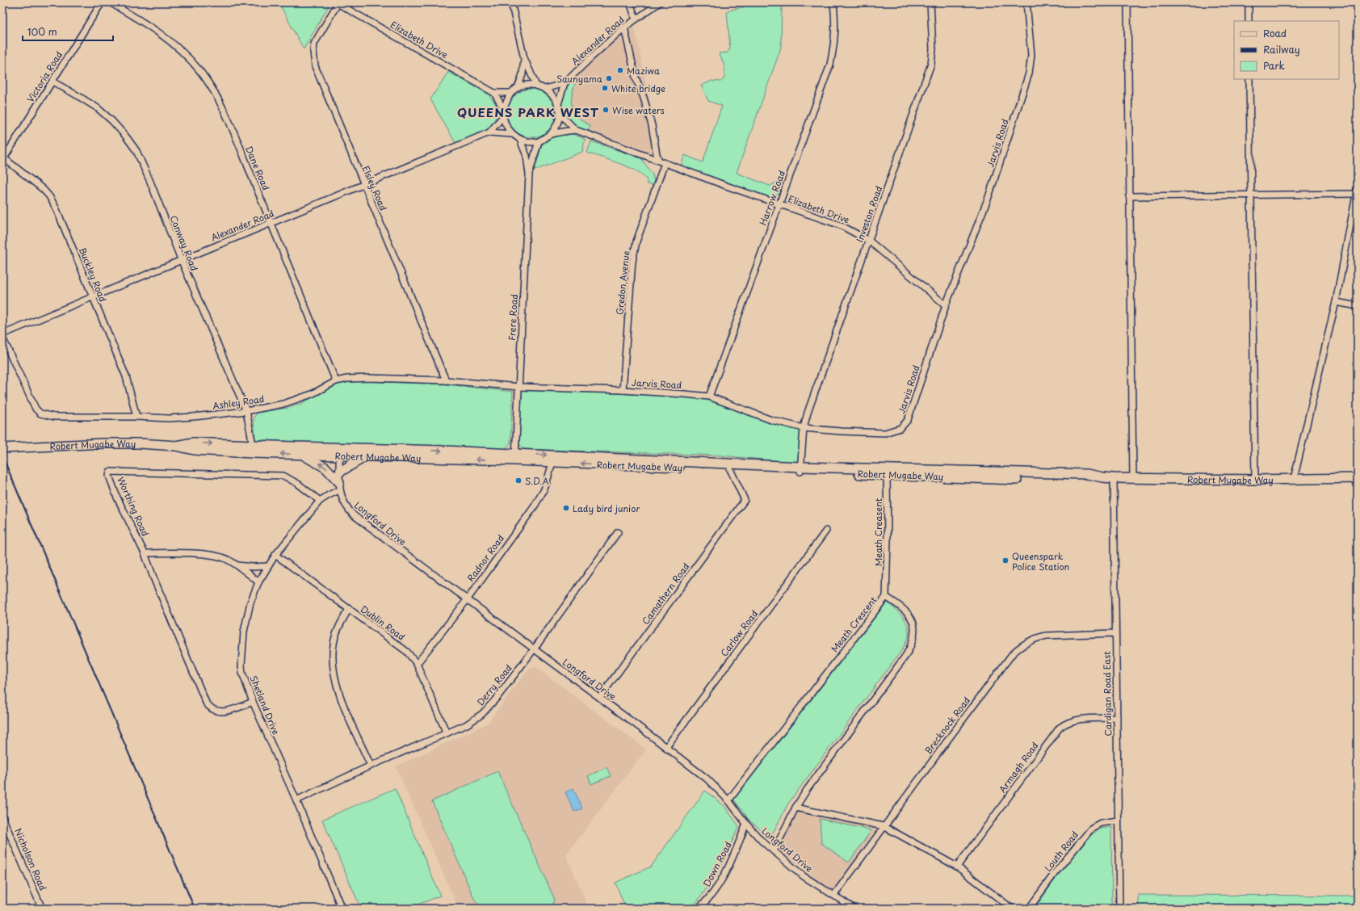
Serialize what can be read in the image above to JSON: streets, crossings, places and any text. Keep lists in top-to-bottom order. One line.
{"streets":{"main road":["Robert Mugabe Way"],"street":["Elizabeth Drive","Alexander Road","Victoria Road","Jarvis Road","Dane Road","Elsley Road","Harrow Road","Investon Road","Conway Road","Buckley Road","Gredon Avenue","Frere Road","Ashley Road","Worthing Road","Longford Drive","Meath Creasent","Radnor Road","Camathern Road","Dublin Road","Meath Crescent","Carlow Road","Derry Road","Cardigan Road East","Shetland Drive","Brecknock Road","Armagh Road","Louth Road","Nicholson Road","Down Road"]},"crossings":[["Elizabeth Drive","Alexander Road"],["Elizabeth Drive","Jarvis Road"],["Elizabeth Drive","Elsley Road"],["Elizabeth Drive","Harrow Road"],["Elizabeth Drive","Investon Road"],["Elizabeth Drive","Gredon Avenue"],["Elizabeth Drive","Frere Road"],["Alexander Road","Dane Road"],["Alexander Road","Elsley Road"],["Alexander Road","Conway Road"],["Alexander Road","Buckley Road"],["Alexander Road","Frere Road"],["Victoria Road","Conway Road"],["Victoria Road","Buckley Road"],["Jarvis Road","Harrow Road"],["Jarvis Road","Investon Road"],["Jarvis Road","Gredon Avenue"],["Jarvis Road","Frere Road"],["Jarvis Road","Ashley Road"],["Dane Road","Ashley Road"],["Elsley Road","Ashley Road"],["Investon Road","Robert Mugabe Way"],["Conway Road","Ashley Road"],["Conway Road","Robert Mugabe Way"],["Buckley Road","Ashley Road"],["Frere Road","Ashley Road"],["Frere Road","Robert Mugabe Way"],["Robert Mugabe Way","Longford Drive"],["Robert Mugabe Way","Meath Creasent"],["Robert Mugabe Way","Radnor Road"],["Robert Mugabe Way","Camathern Road"],["Robert Mugabe Way","Cardigan Road East"],["Worthing Road","Shetland Drive"],["Longford Drive","Radnor Road"],["Longford Drive","Camathern Road"],["Longford Drive","Meath Crescent"],["Longford Drive","Carlow Road"],["Longford Drive","Derry Road"],["Longford Drive","Shetland Drive"],["Longford Drive","Brecknock Road"],["Longford Drive","Down Road"],["Meath Creasent","Meath Crescent"],["Radnor Road","Dublin Road"],["Dublin Road","Derry Road"],["Dublin Road","Shetland Drive"],["Derry Road","Shetland Drive"],["Cardigan Road East","Brecknock Road"],["Cardigan Road East","Armagh Road"],["Cardigan Road East","Louth Road"]],"districts":["QUEENS PARK WEST"],"places":["Maziwa","Saunyama","White bridge","Wise waters","S.D.A","Lady bird junior","Queenspark Police Station"],"legend":["Road","Railway","Park"],"scale_bar":"100 m"}
